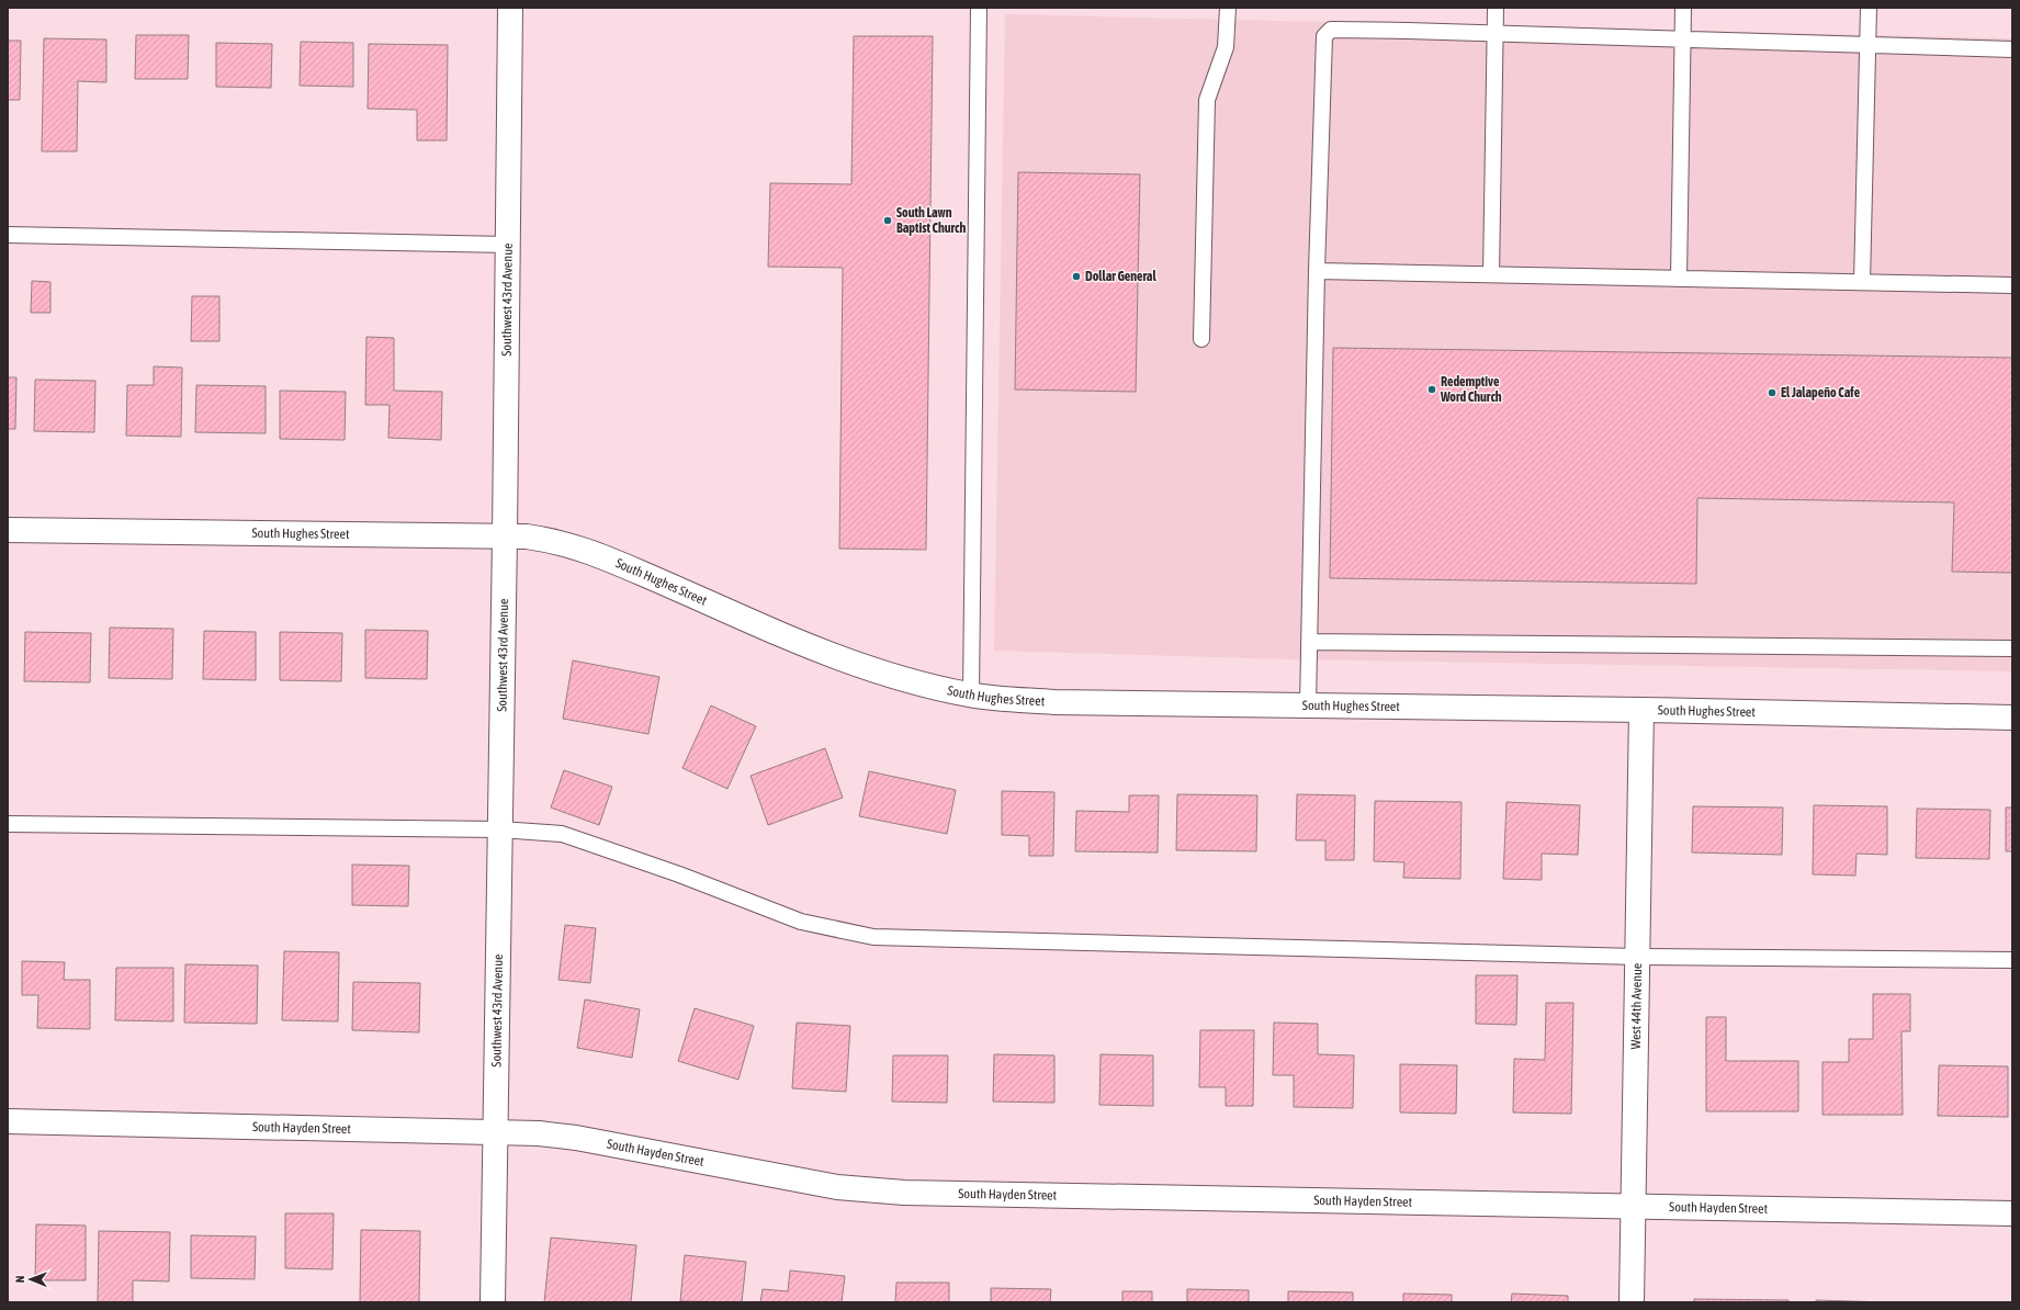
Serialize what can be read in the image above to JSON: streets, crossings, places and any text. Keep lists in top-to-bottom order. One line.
{"streets":{"street":["Southwest 43rd Avenue","South Hughes Street","West 44th Avenue","South Hayden Street"]},"crossings":[["Southwest 43rd Avenue","South Hughes Street"],["Southwest 43rd Avenue","South Hayden Street"],["South Hughes Street","West 44th Avenue"],["West 44th Avenue","South Hayden Street"]],"places":["South Lawn Baptist Church","Dollar General","Redemptive Word Church","El Jalapeño Cafe"],"north":"left"}
